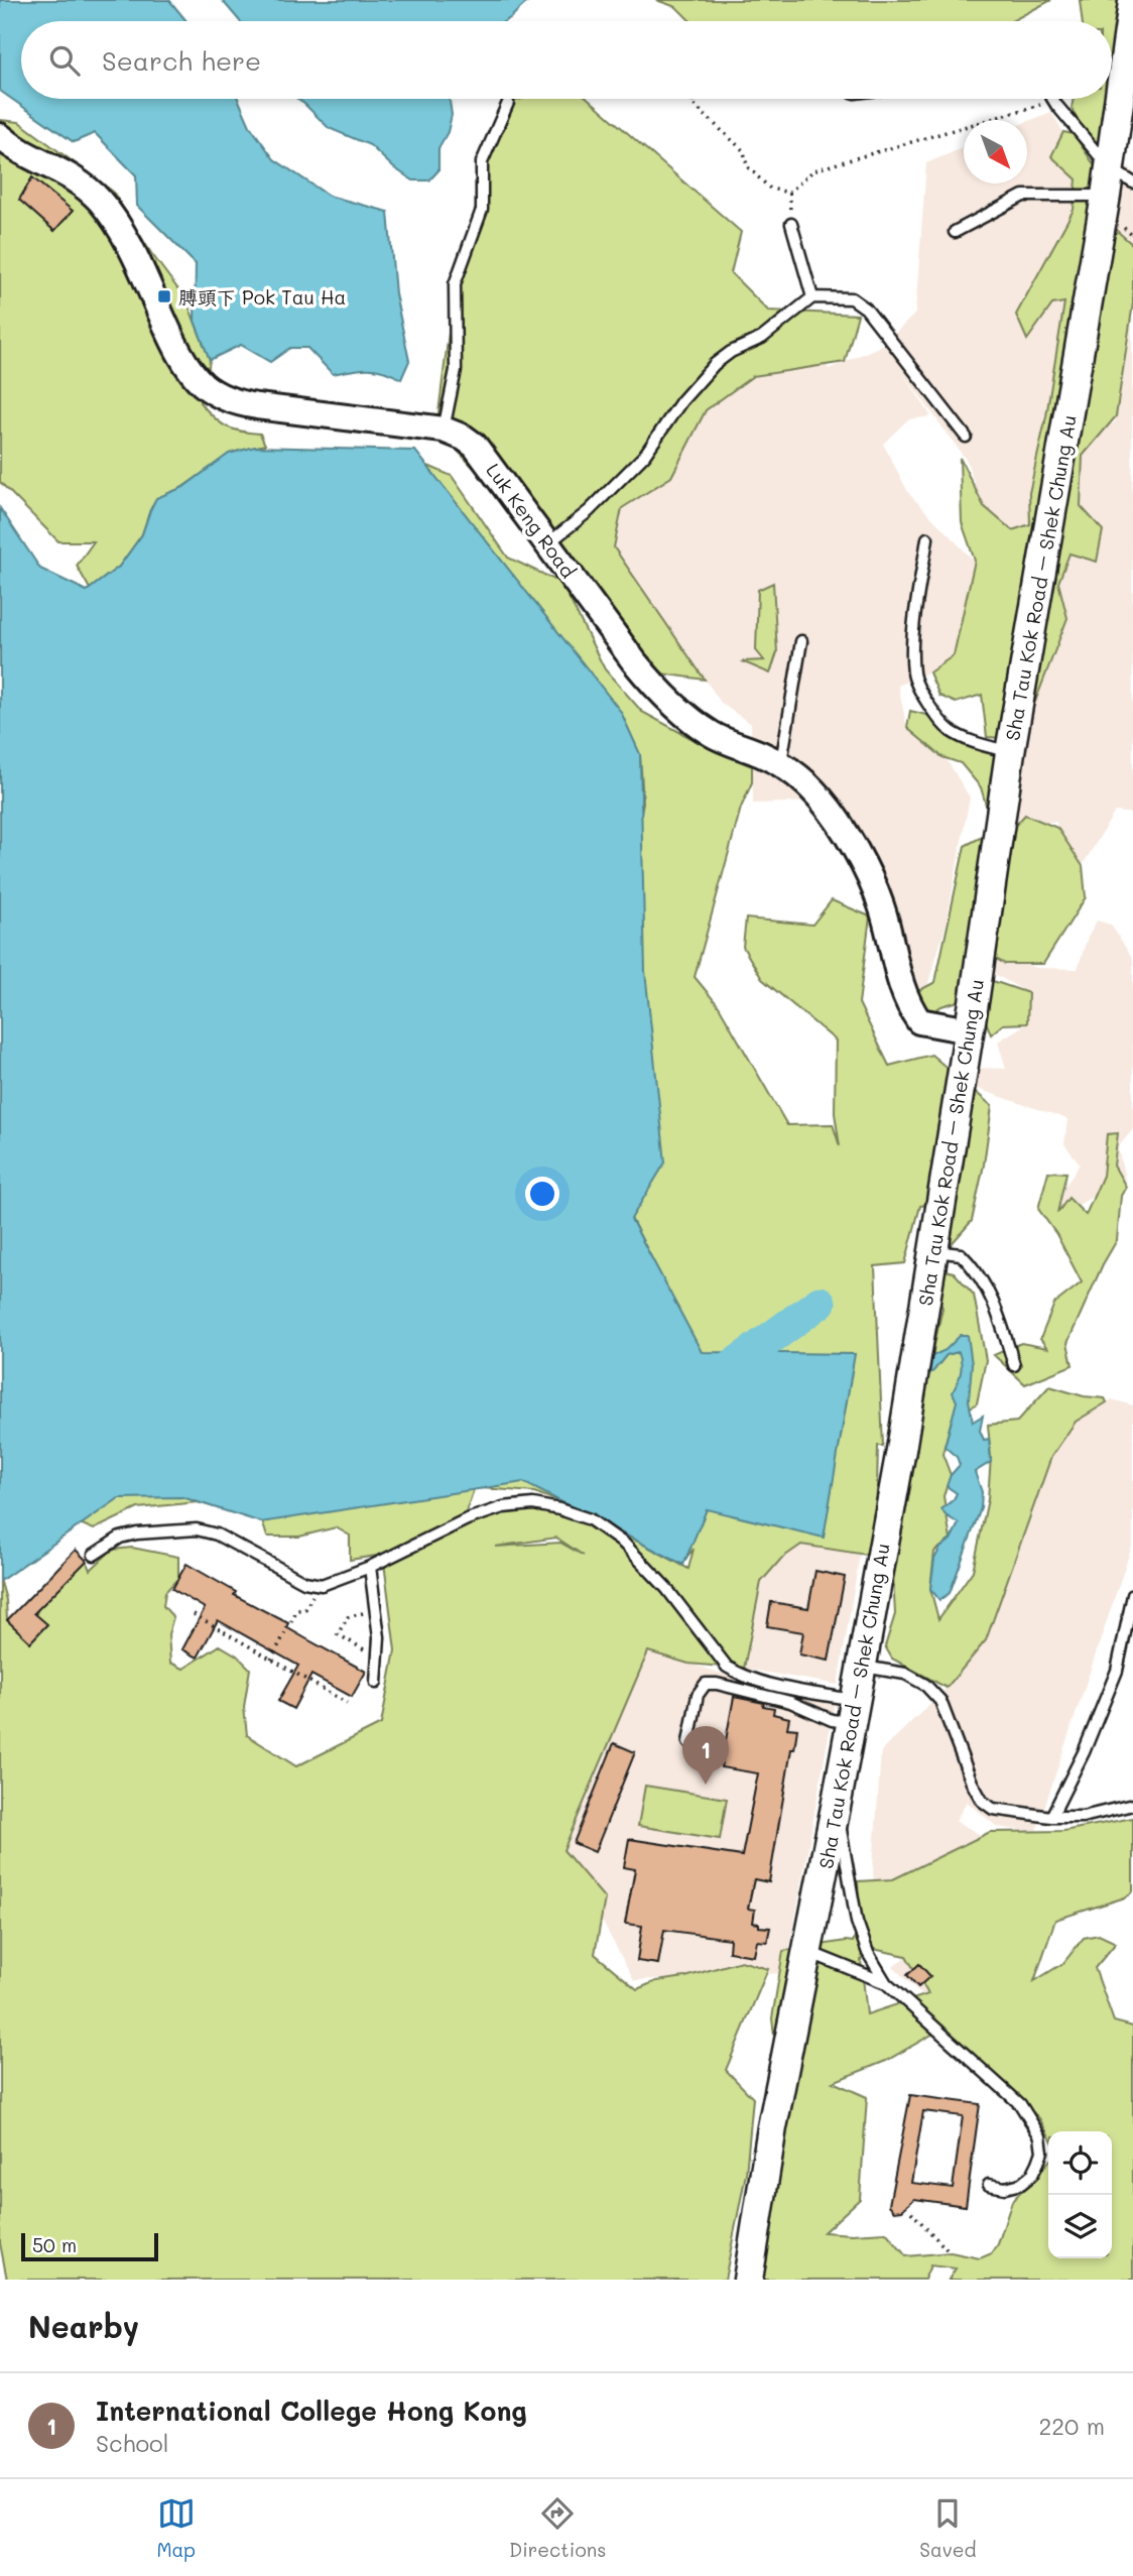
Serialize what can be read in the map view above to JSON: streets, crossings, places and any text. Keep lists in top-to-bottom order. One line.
{"streets":{"main road":["Sha Tau Kok Road – Shek Chung Au"],"street":["Luk Keng Road"]},"crossings":[["Luk Keng Road","Sha Tau Kok Road – Shek Chung Au"]],"places":{"transit":["膊頭下 Pok Tau Ha"]},"scale_bar":"50 m","north":"bottom right","page":{"search":"Search here","pins":"1","scale":"50 m","heading":"Nearby","list":[{"mark":"1","name":"International College Hong Kong","note":"School","value":"220 m"}],"nav":["Map","Directions","Saved"]}}
